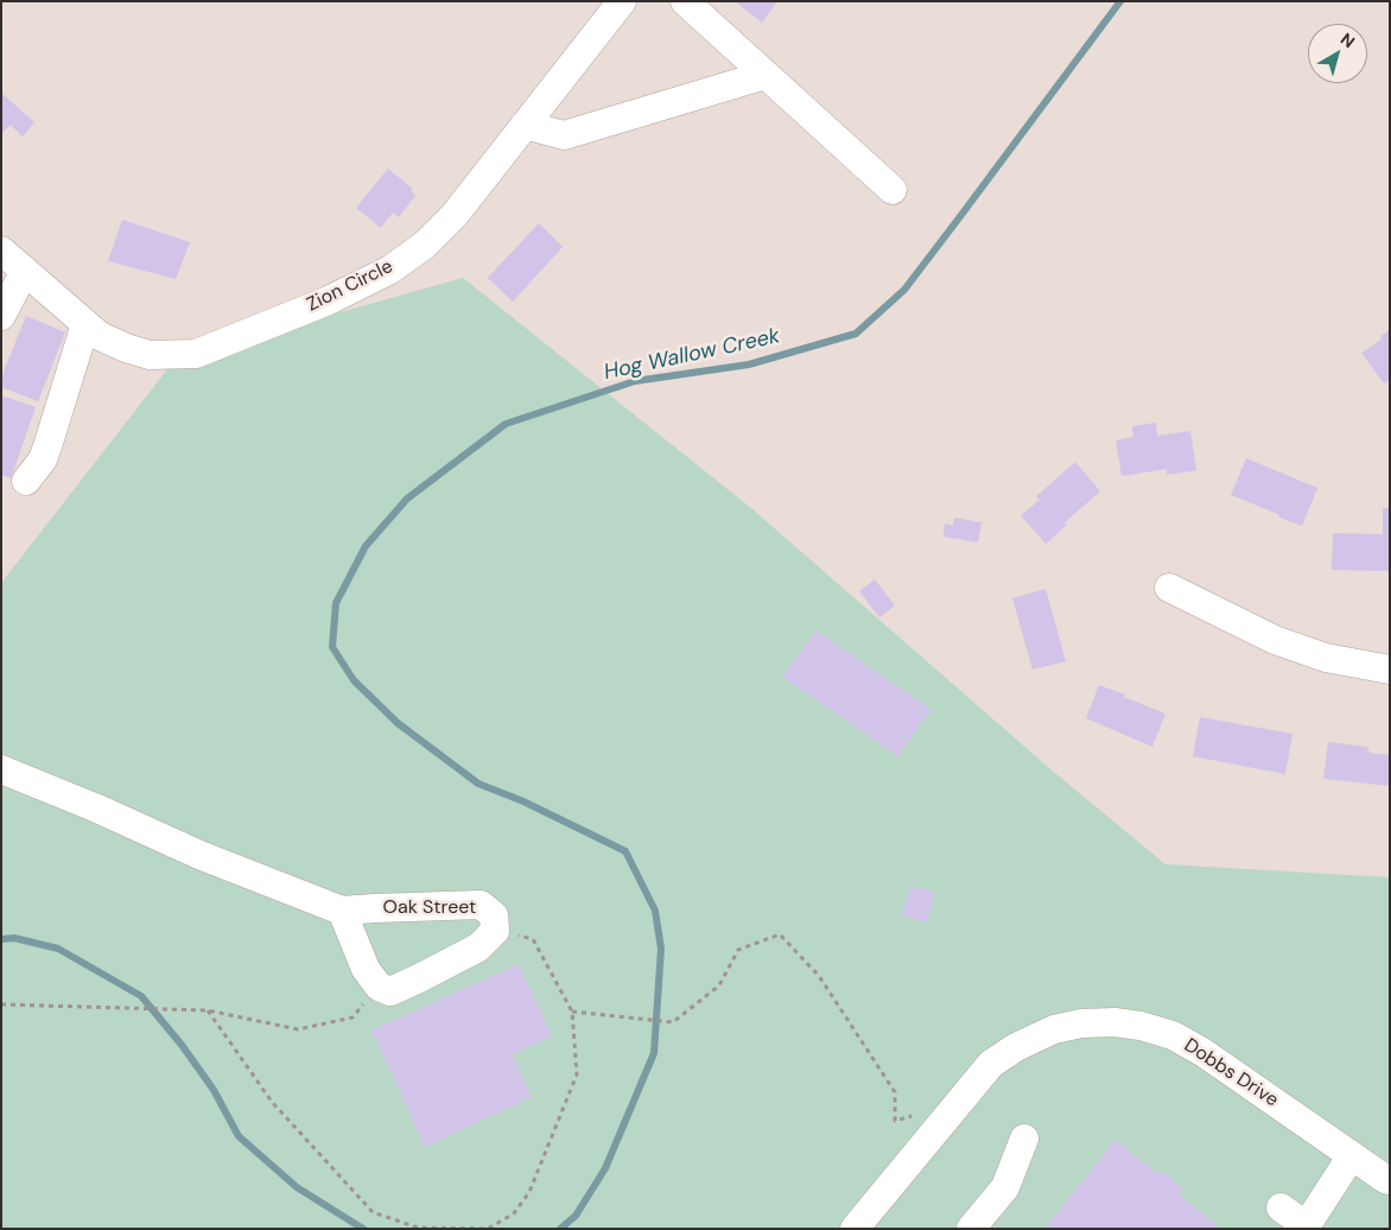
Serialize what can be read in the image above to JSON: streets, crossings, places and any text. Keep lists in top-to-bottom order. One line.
{"streets":{"street":["Zion Circle","Oak Street","Dobbs Drive"]},"water":["Hog Wallow Creek"],"north":"top right"}
